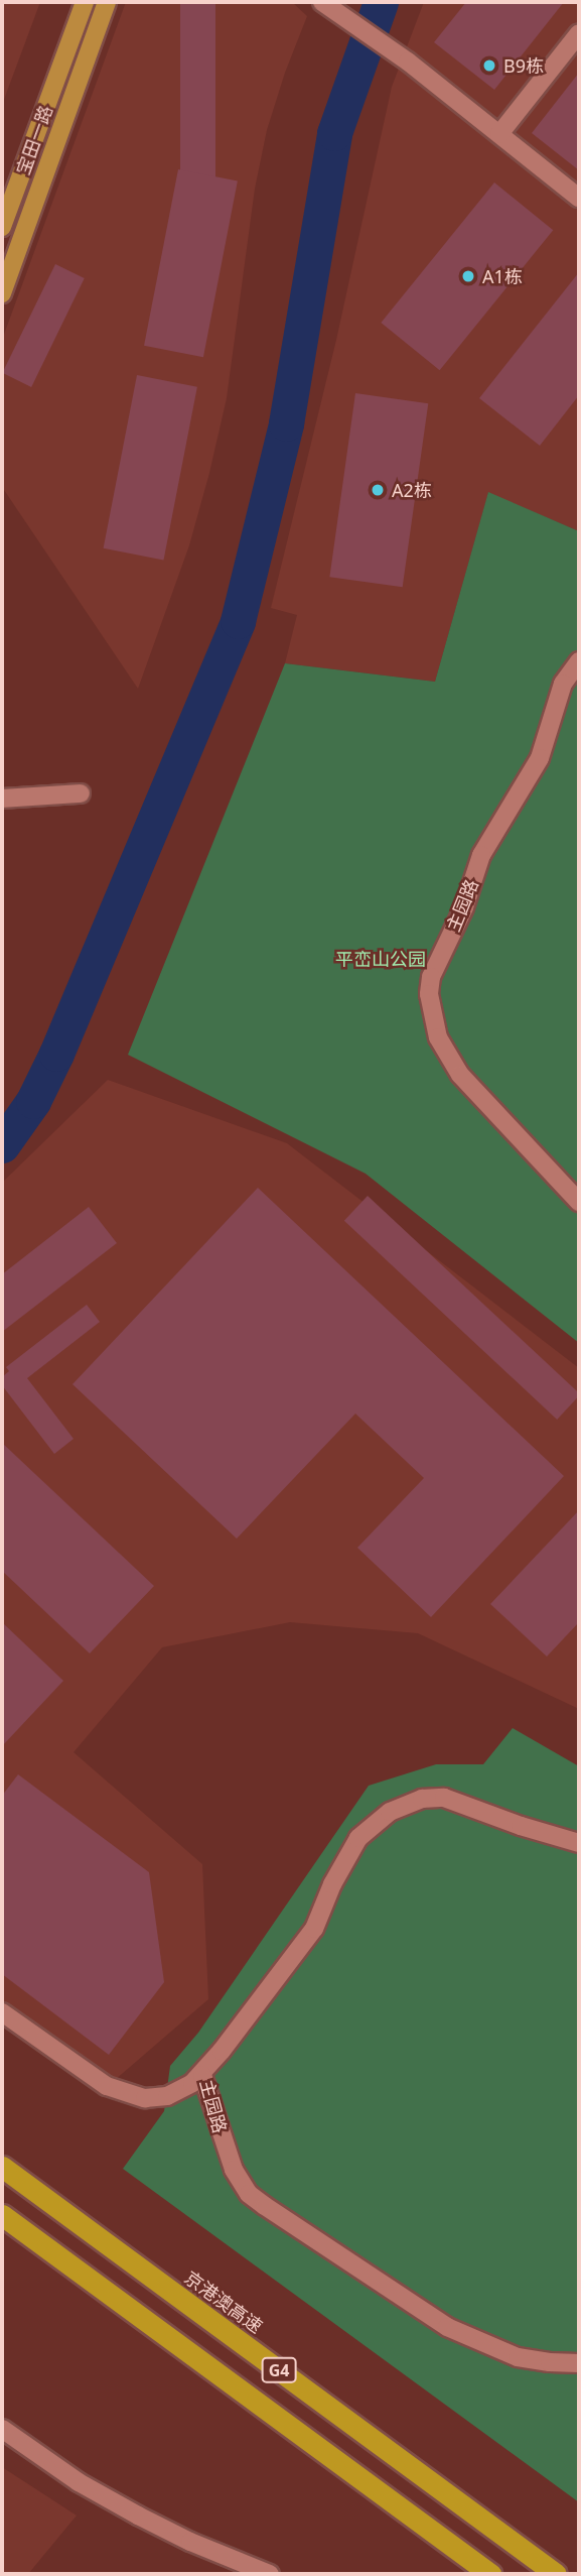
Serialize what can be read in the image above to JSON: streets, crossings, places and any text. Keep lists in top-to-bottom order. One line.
{"streets":{"highway":["京港澳高速","G4"],"main road":["宝田一路"],"street":["主园路"]},"parks":["平峦山公园"],"places":["B9栋","A1栋","A2栋"]}
